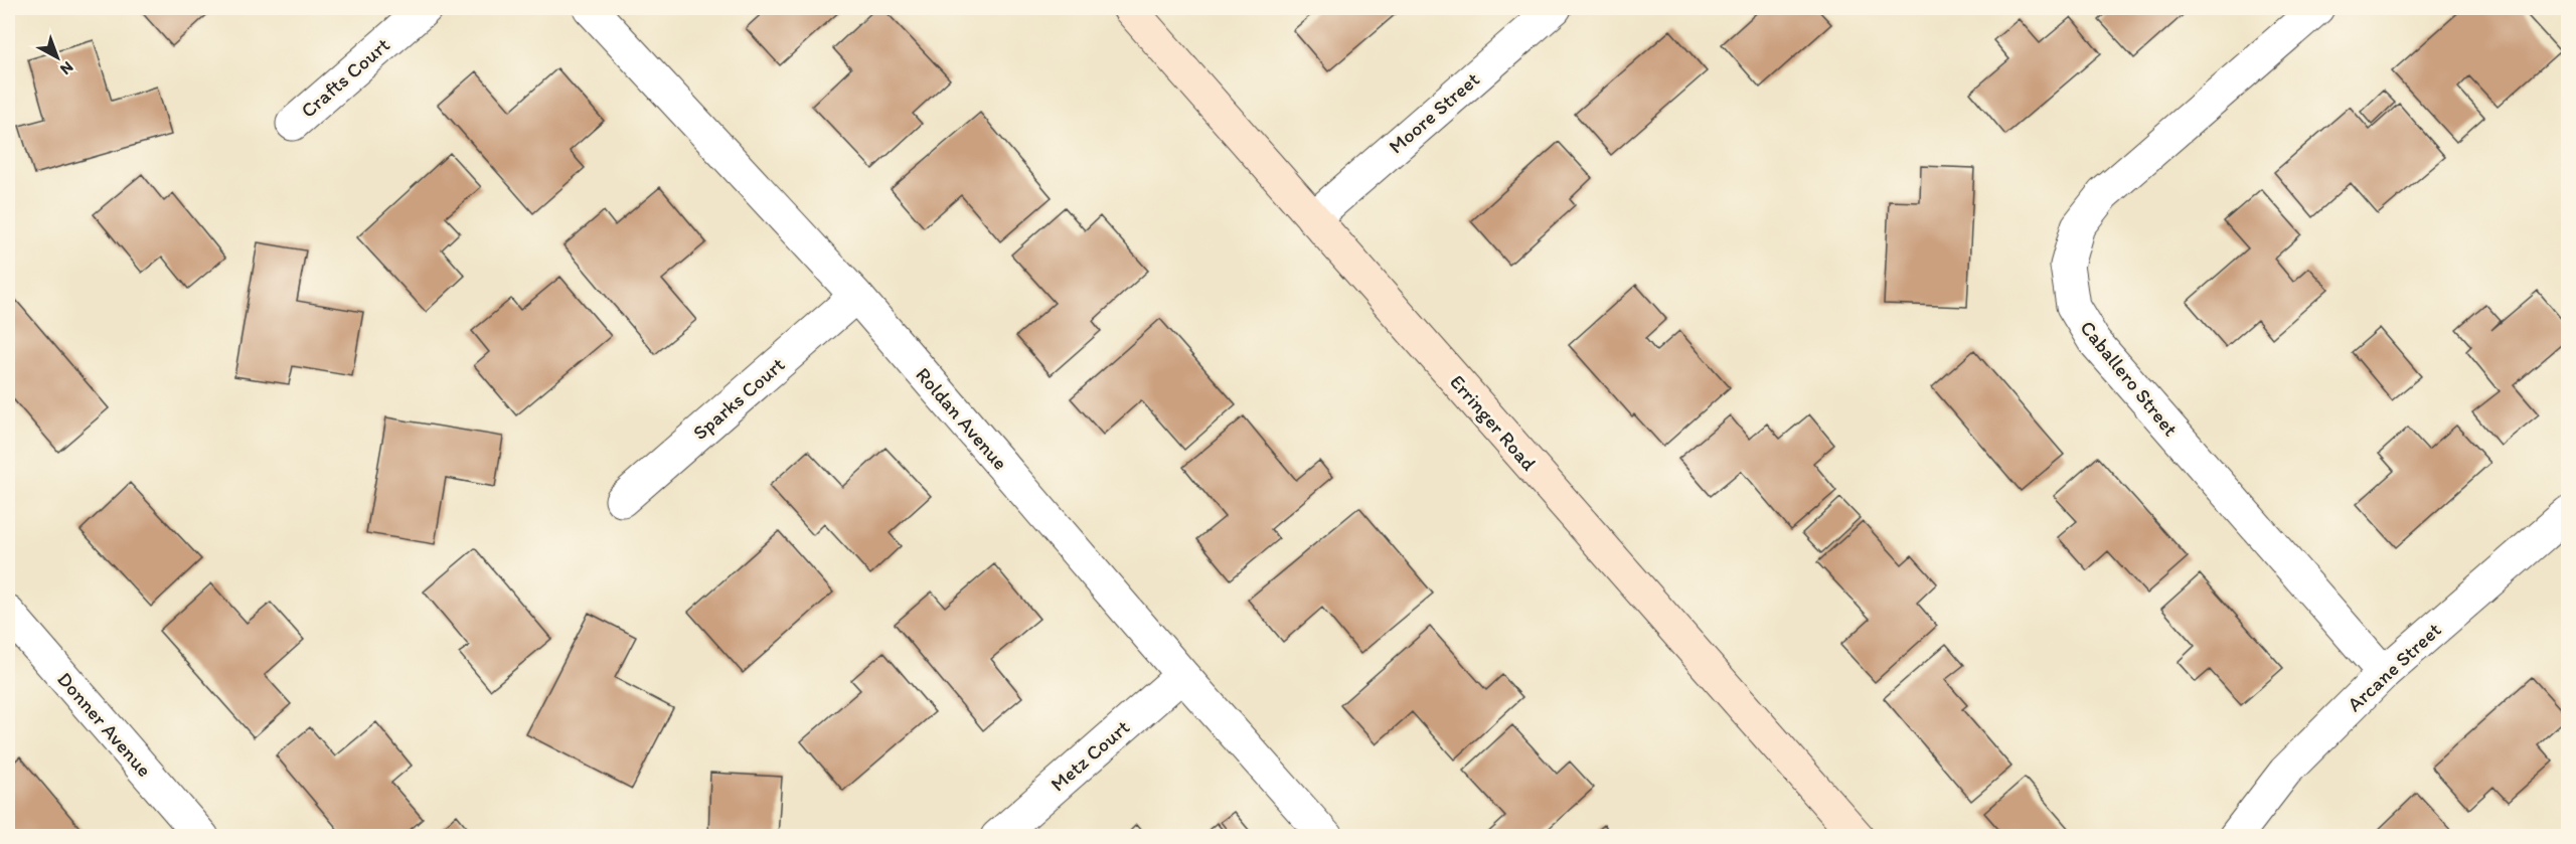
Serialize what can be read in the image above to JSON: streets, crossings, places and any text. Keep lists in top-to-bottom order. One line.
{"streets":{"main road":["Erringer Road"],"street":["Crafts Court","Moore Street","Caballero Street","Sparks Court","Roldan Avenue","Arcane Street","Donner Avenue","Metz Court"]},"crossings":[["Moore Street","Erringer Road"],["Caballero Street","Arcane Street"],["Sparks Court","Roldan Avenue"],["Roldan Avenue","Metz Court"]],"north":"bottom right"}
